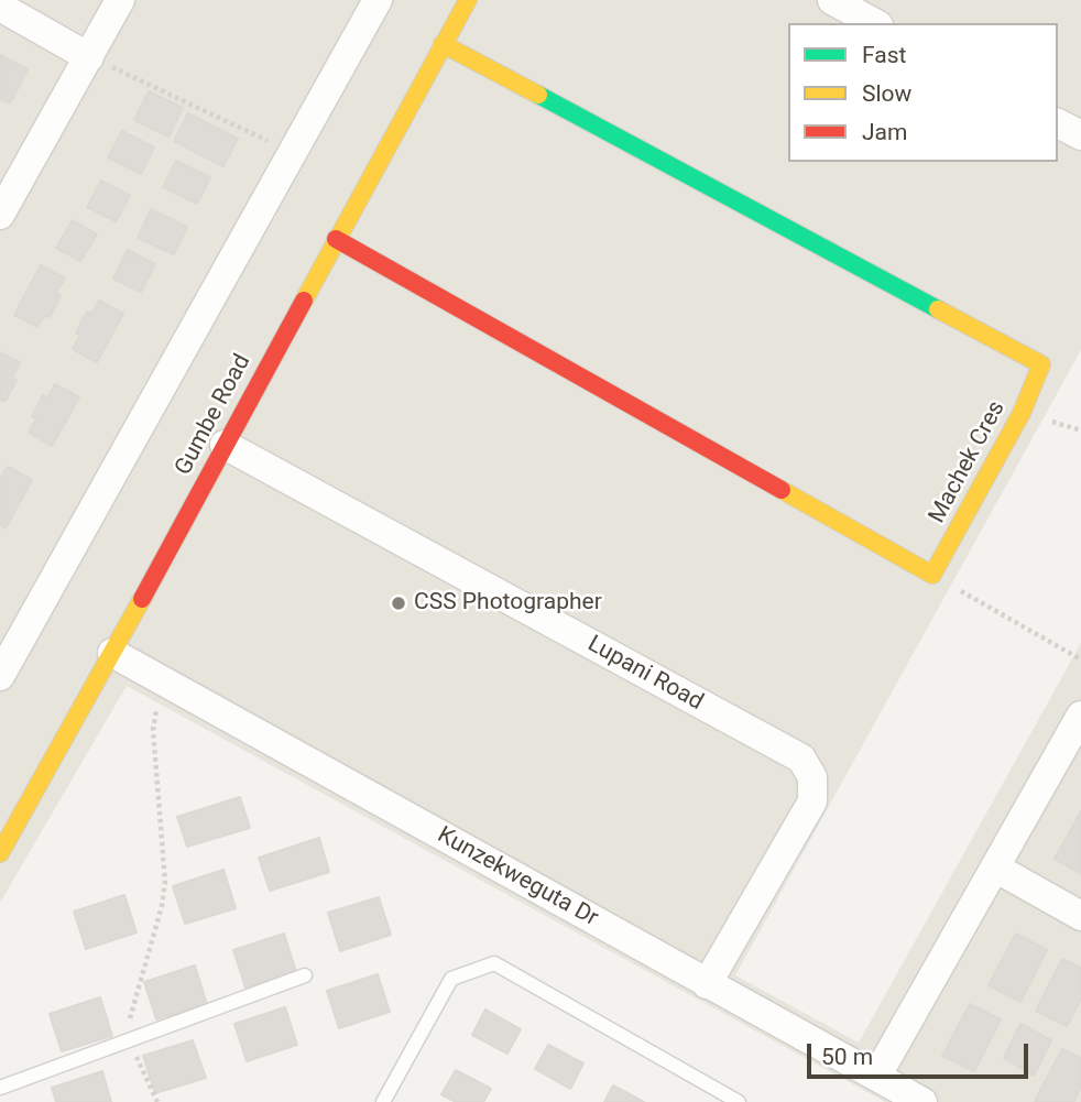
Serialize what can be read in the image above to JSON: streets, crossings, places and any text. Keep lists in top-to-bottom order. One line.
{"streets":{"street":["Gumbe Road","Machek Cres","Lupani Road","Kunzekweguta Dr"]},"crossings":[["Gumbe Road","Machek Cres"],["Gumbe Road","Lupani Road"],["Gumbe Road","Kunzekweguta Dr"],["Lupani Road","Kunzekweguta Dr"]],"places":["CSS Photographer"],"legend":["Fast","Slow","Jam"],"scale_bar":"50 m"}
